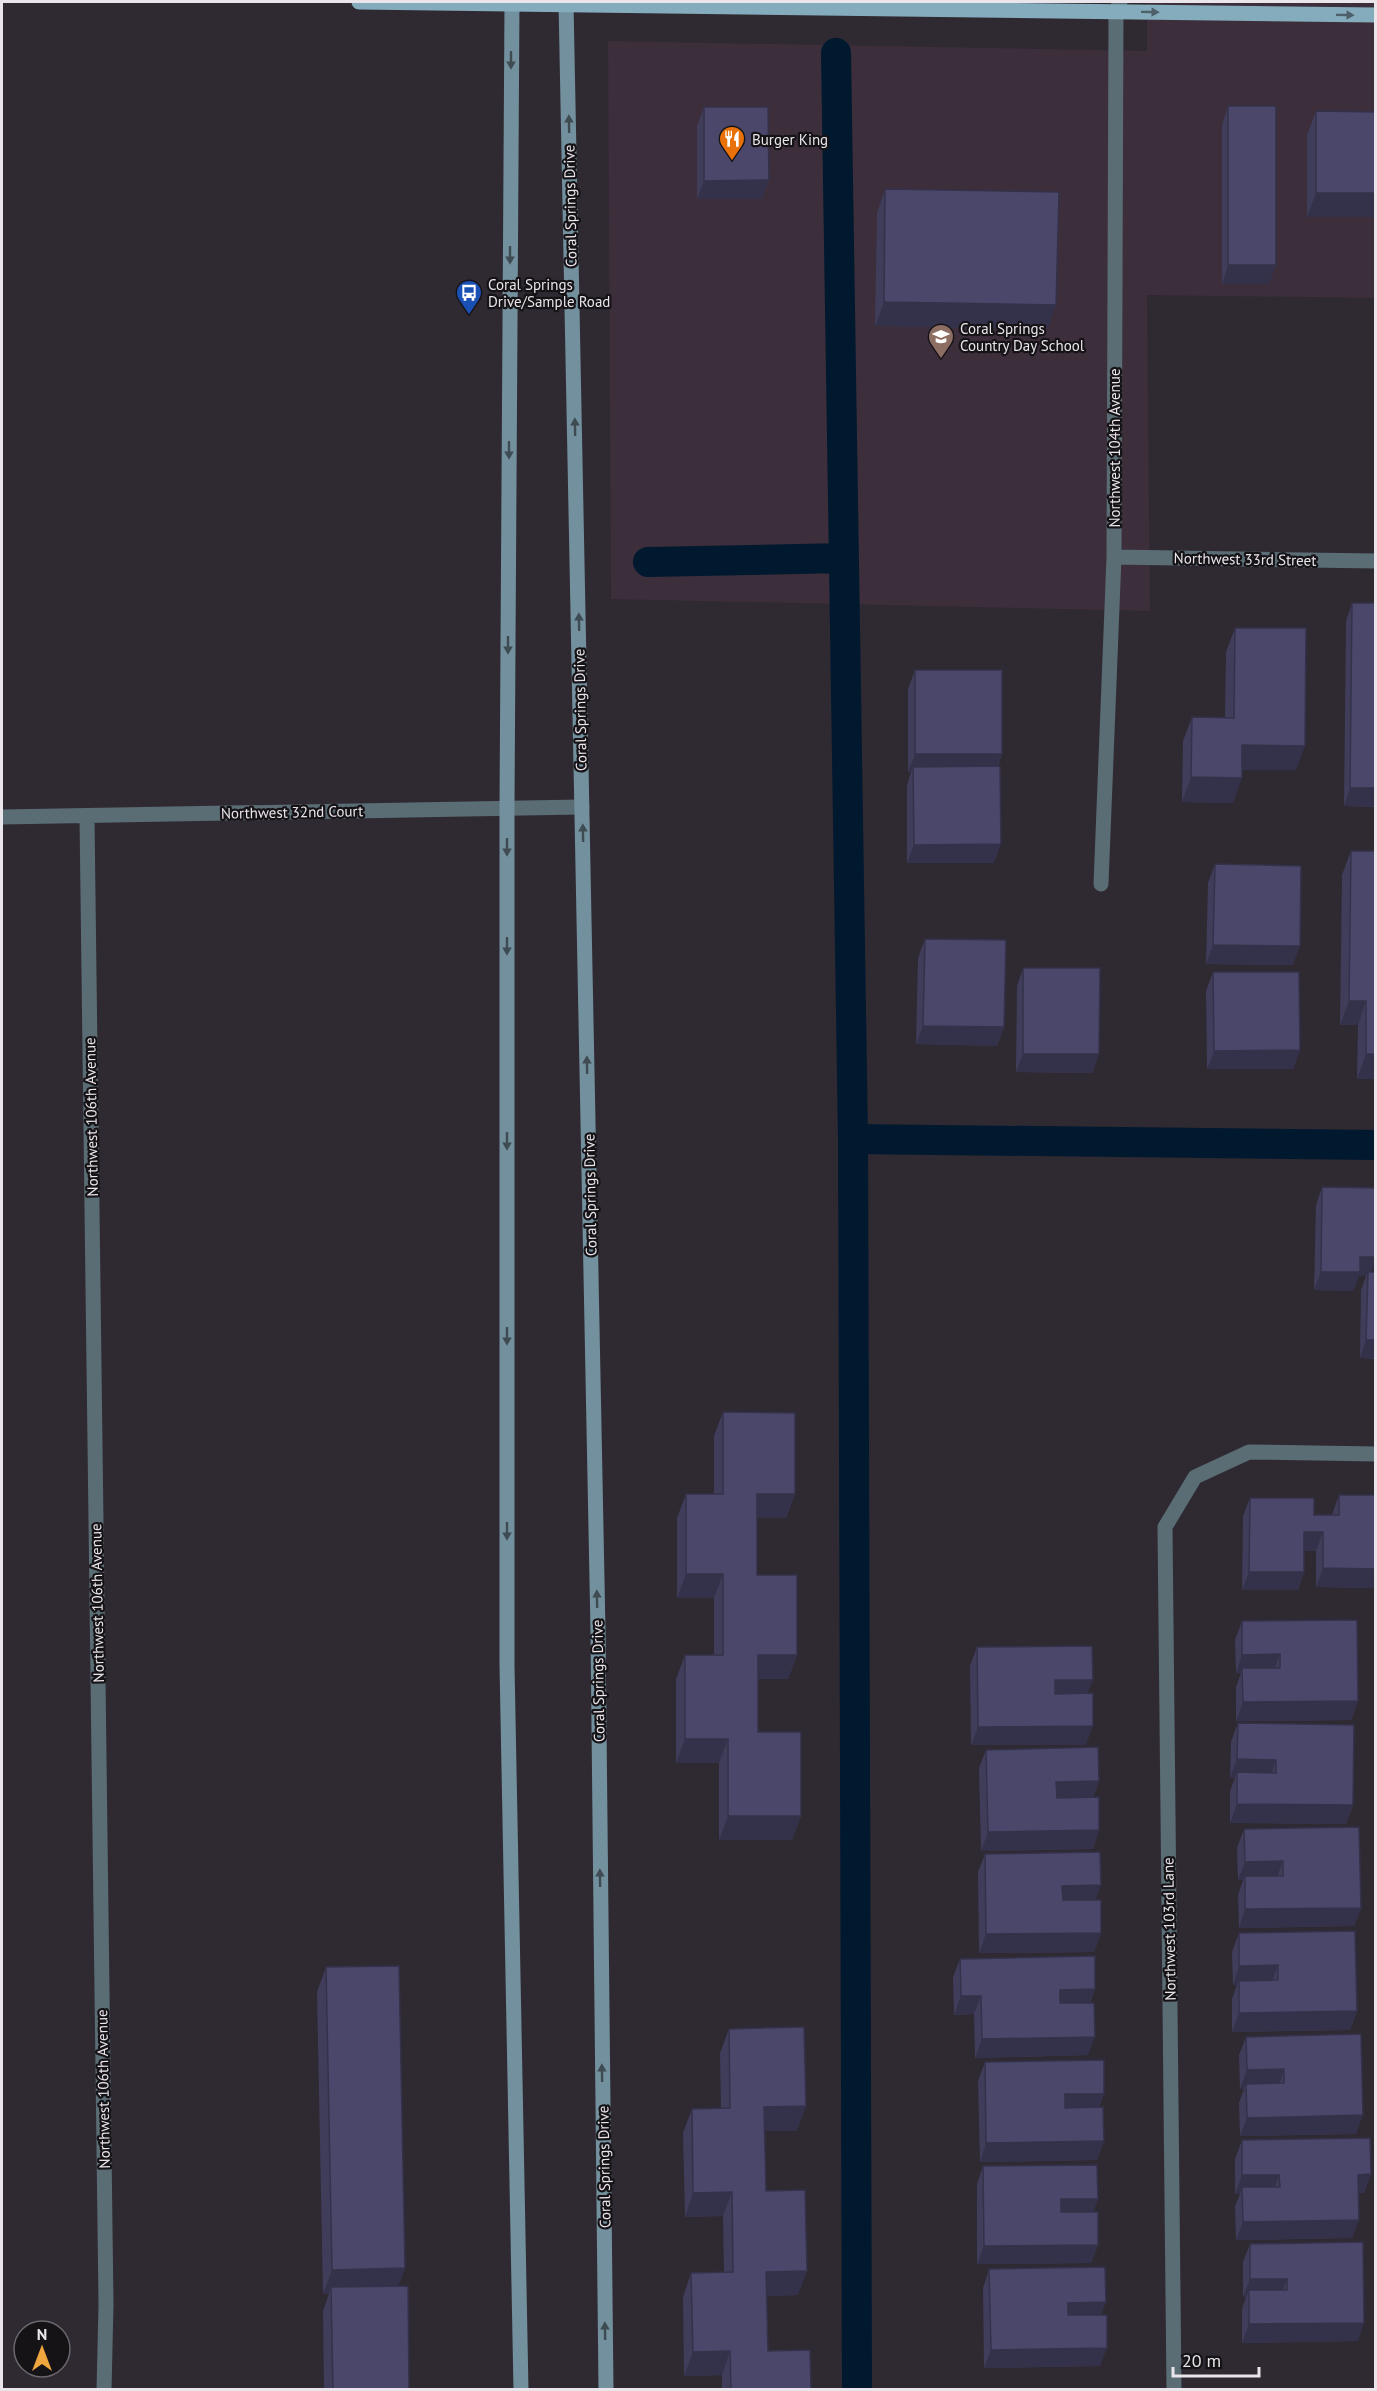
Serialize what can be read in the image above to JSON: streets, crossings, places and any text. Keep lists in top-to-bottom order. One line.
{"streets":{"main road":["Coral Springs Drive"],"street":["Northwest 104th Avenue","Northwest 33rd Street","Northwest 32nd Court","Northwest 106th Avenue","Northwest 103rd Lane"]},"crossings":[["Coral Springs Drive","Northwest 32nd Court"],["Northwest 104th Avenue","Northwest 33rd Street"],["Northwest 32nd Court","Northwest 106th Avenue"]],"places":{"restaurant":["Burger King"],"bus stop":["Coral Springs Drive/Sample Road"],"school or university":["Coral Springs Country Day School"]},"scale_bar":"20 m","north":"top"}
